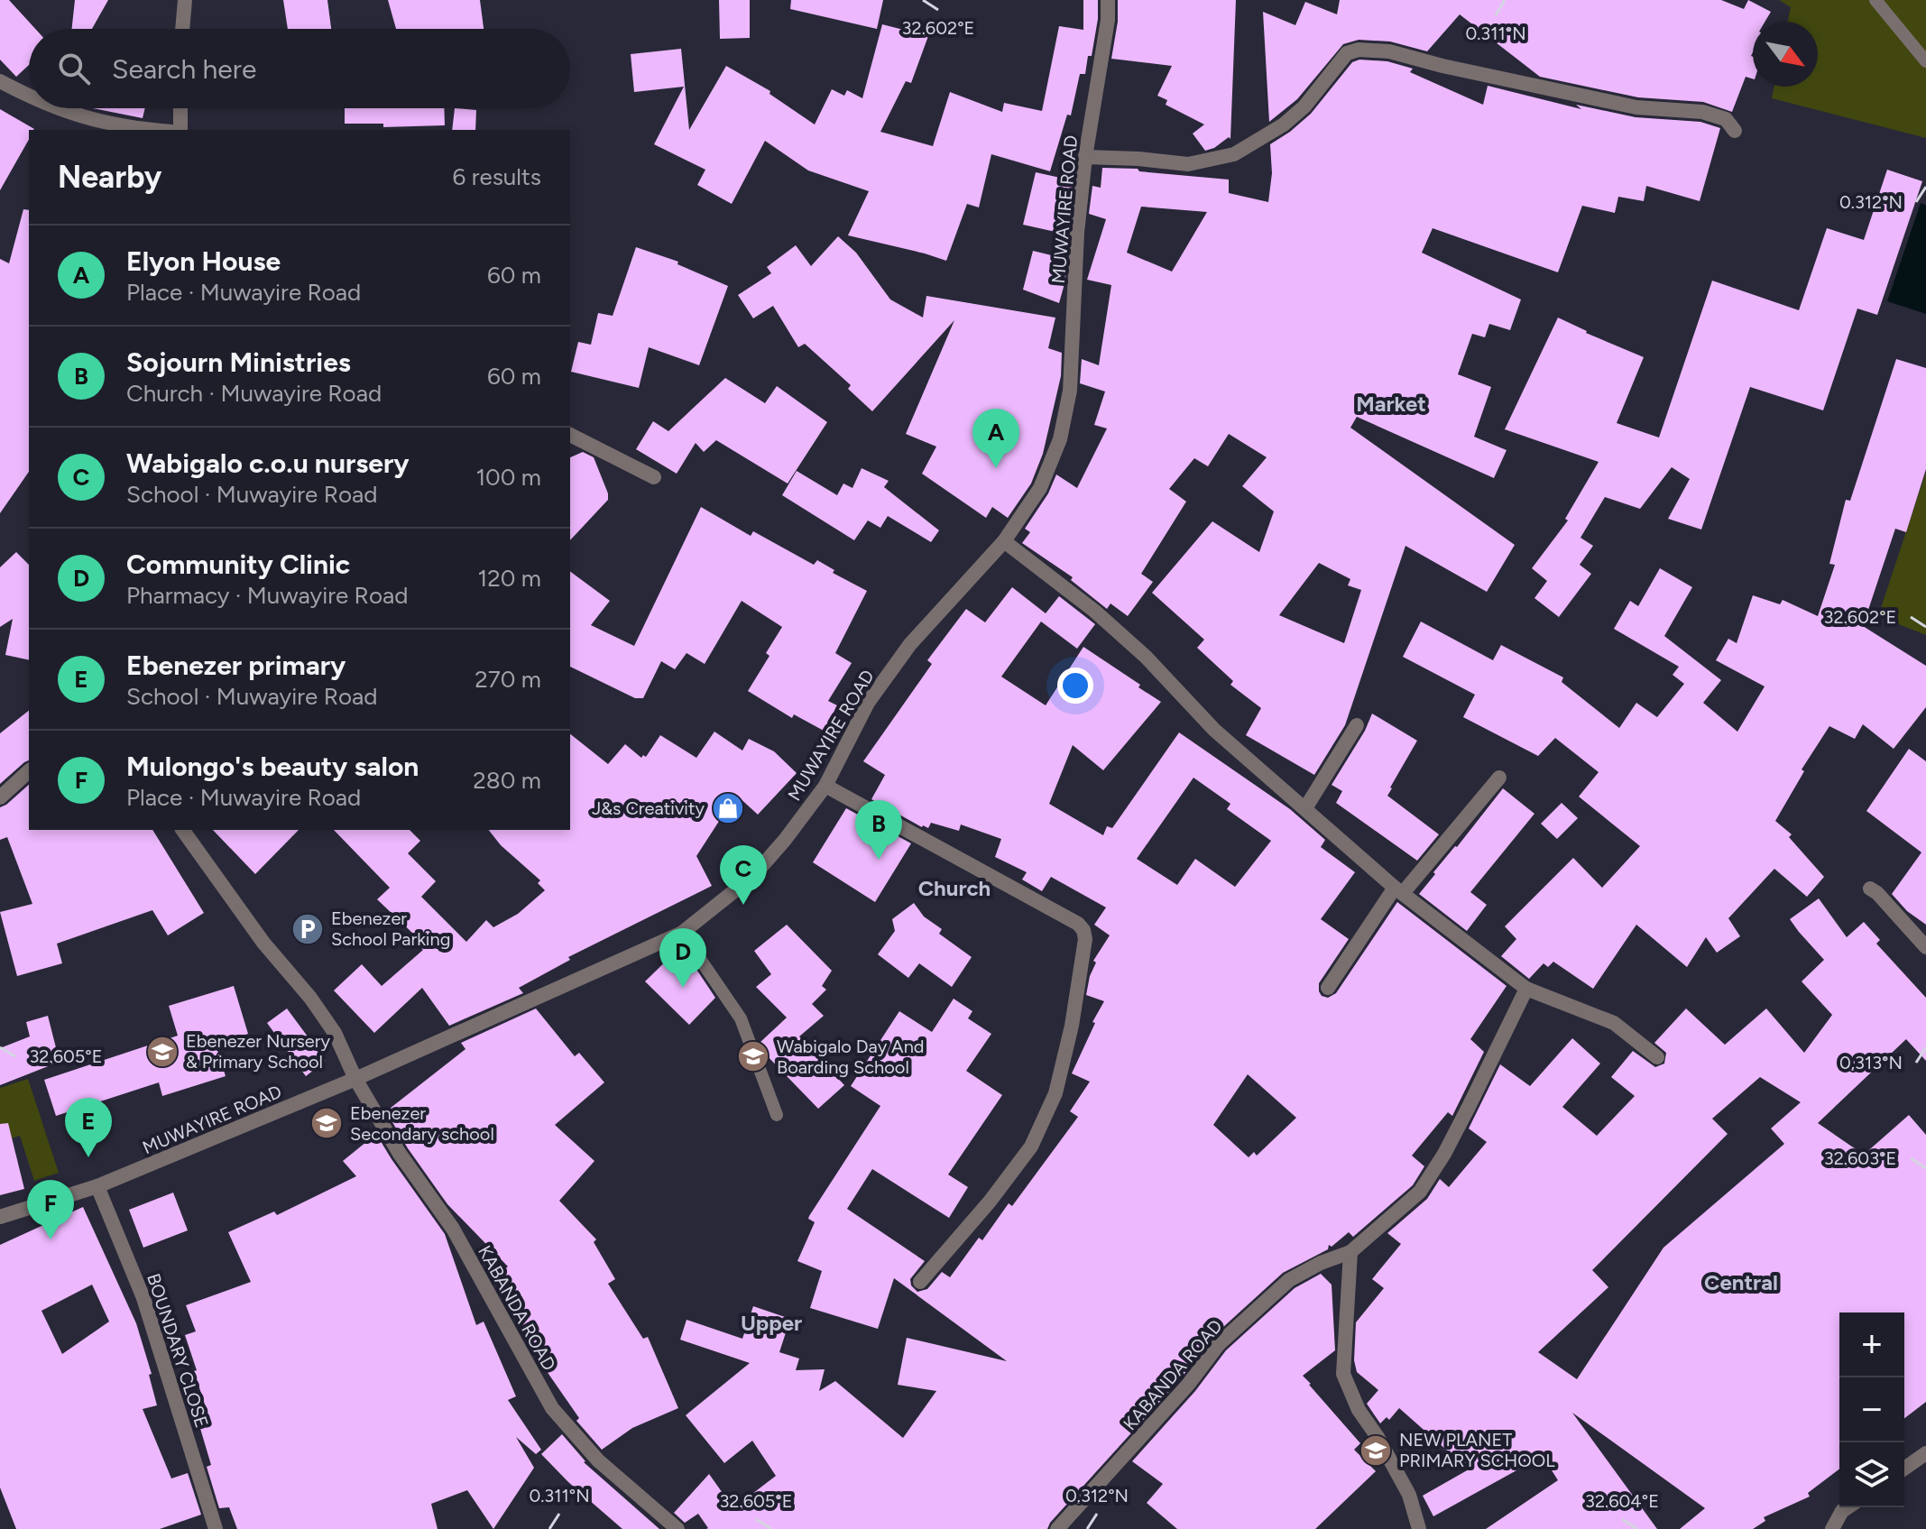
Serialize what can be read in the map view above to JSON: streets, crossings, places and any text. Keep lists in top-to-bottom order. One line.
{"streets":{"street":["MUWAYIRE ROAD","KABANDA ROAD","BOUNDARY CLOSE"]},"crossings":[["MUWAYIRE ROAD","KABANDA ROAD"],["MUWAYIRE ROAD","BOUNDARY CLOSE"]],"districts":["Market","Church","Central","Upper"],"places":{"shop":["J&s Creativity"],"parking":["Ebenezer School Parking"],"school or university":["Ebenezer Nursery & Primary School","Wabigalo Day And Boarding School","Ebenezer Secondary school","NEW PLANET PRIMARY SCHOOL"]},"north":"bottom right","page":{"search":"Search here","heading":["Nearby","6 results"],"list":[{"mark":"A","name":"Elyon House","note":"Place · Muwayire Road","value":"60 m"},{"mark":"B","name":"Sojourn Ministries","note":"Church · Muwayire Road","value":"60 m"},{"mark":"C","name":"Wabigalo c.o.u nursery","note":"School · Muwayire Road","value":"100 m"},{"mark":"D","name":"Community Clinic","note":"Pharmacy · Muwayire Road","value":"120 m"},{"mark":"E","name":"Ebenezer primary","note":"School · Muwayire Road","value":"270 m"},{"mark":"F","name":"Mulongo's beauty salon","note":"Place · Muwayire Road","value":"280 m"}],"pins":["A","B","C","D","E","F"],"map_buttons":["+","−"]},"coordinates":["32.602°E","0.311°N","0.312°N","32.605°E","0.313°N","32.603°E","32.604°E"]}
